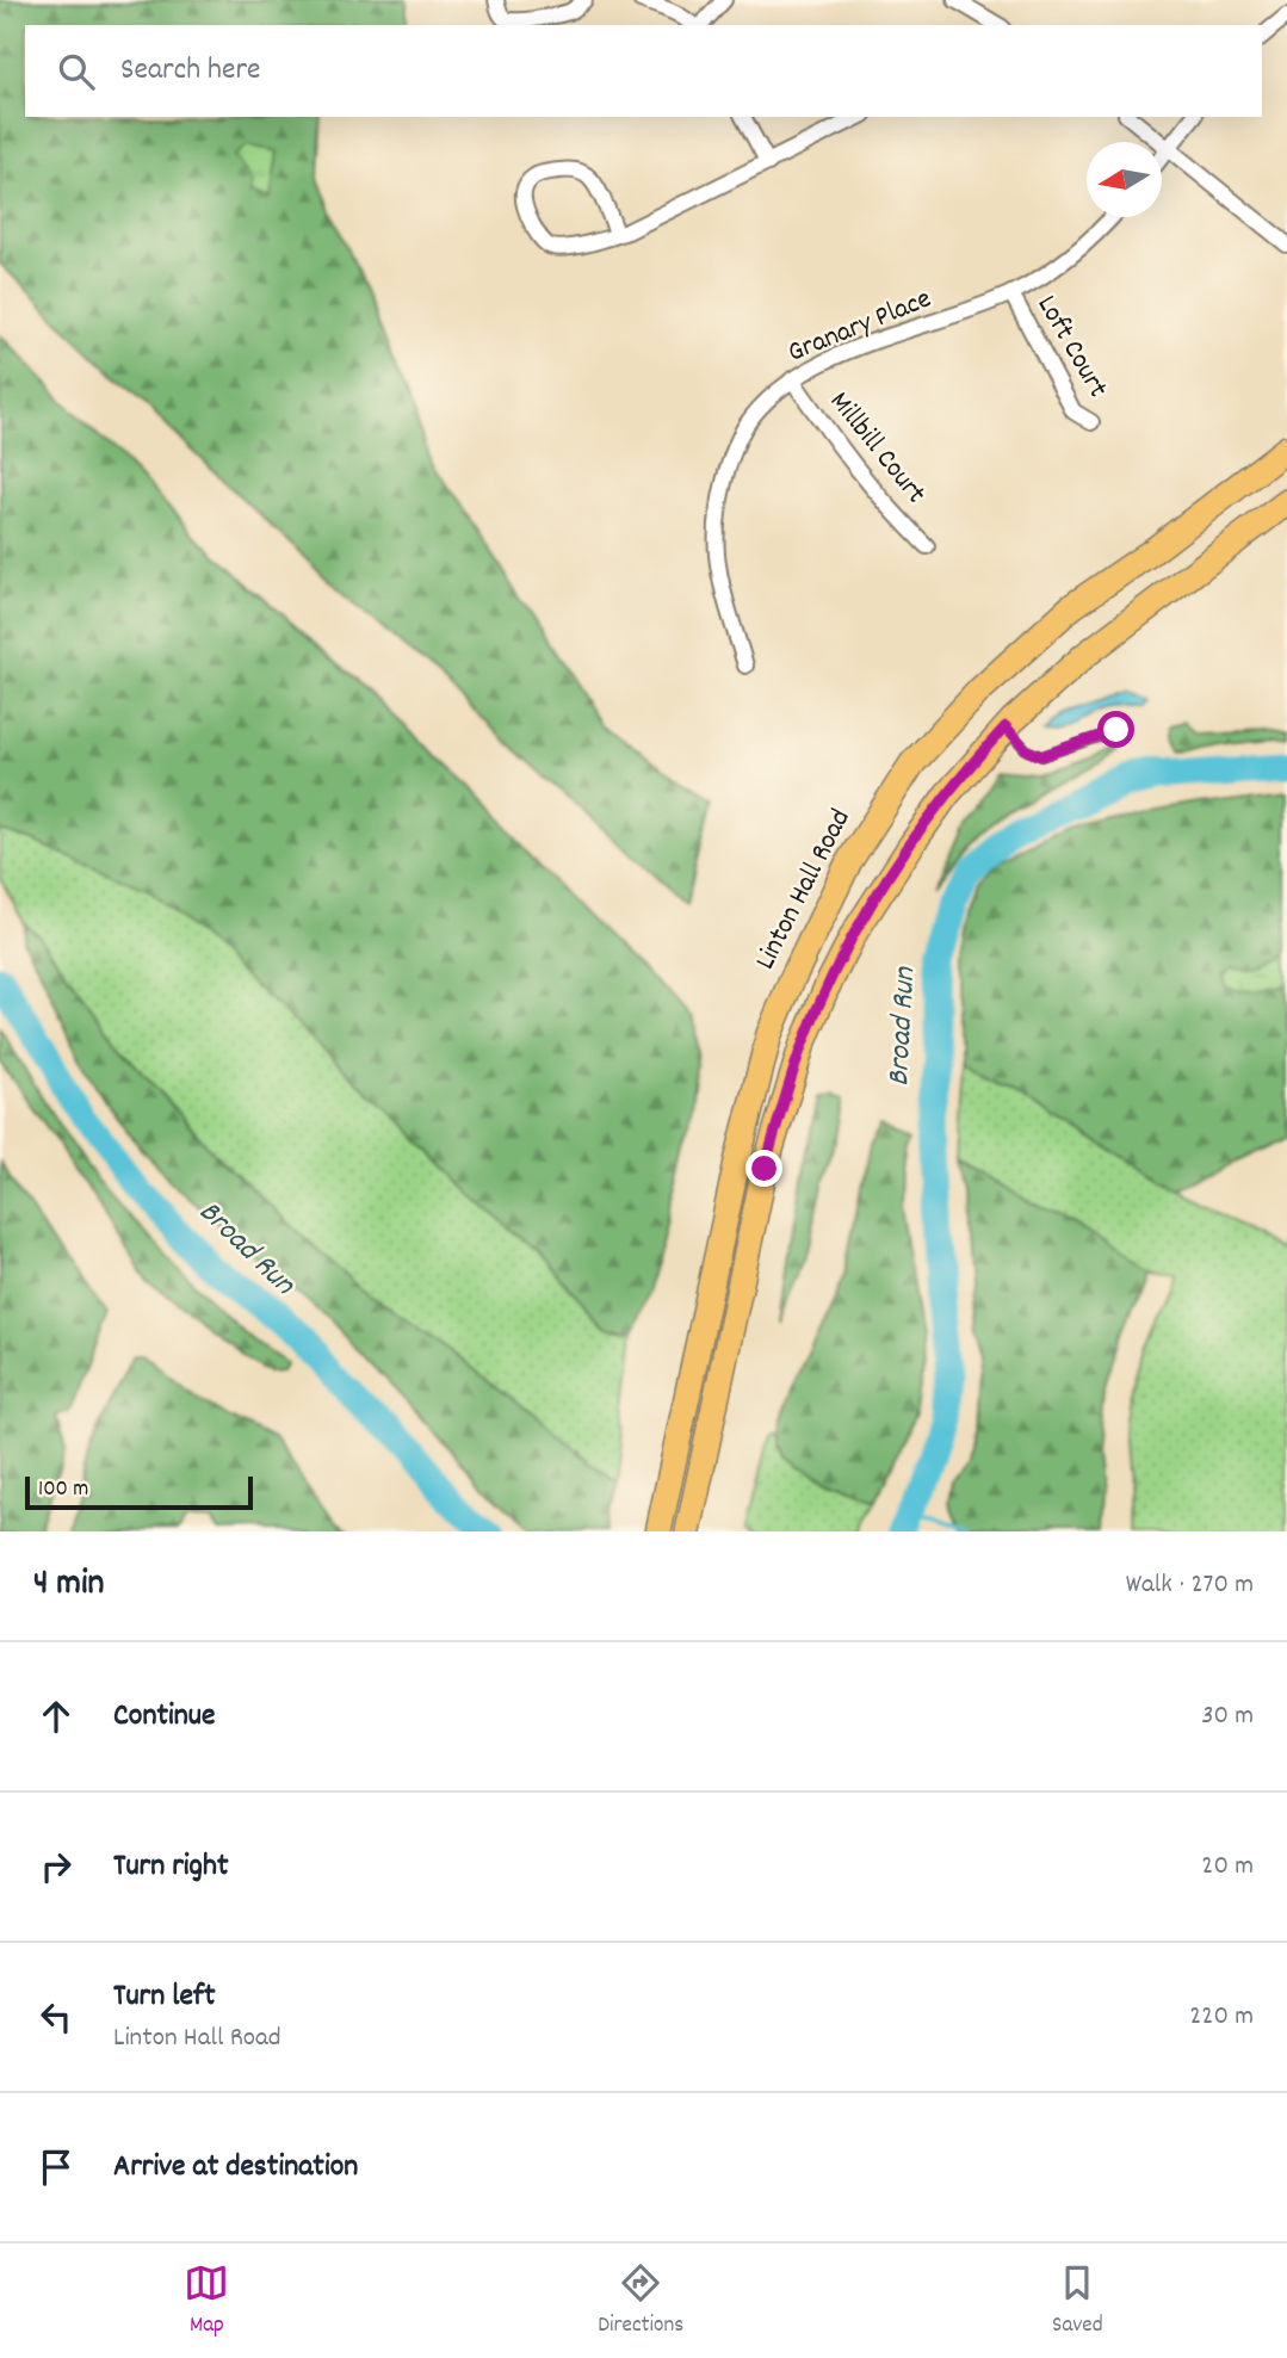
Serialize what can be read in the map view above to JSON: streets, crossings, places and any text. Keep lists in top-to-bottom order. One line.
{"streets":{"main road":["Linton Hall Road"],"street":["Granary Place","Loft Court","Millbill Court"]},"crossings":[["Granary Place","Loft Court"],["Granary Place","Millbill Court"]],"water":["Broad Run"],"scale_bar":"100 m","north":"left","page":{"search":"Search here","scale":"100 m","heading":["4 min","Walk · 270 m"],"list":[["Continue","30 m"],["Turn right","20 m"],["Turn left","Linton Hall Road","220 m"],"Arrive at destination"],"nav":["Map","Directions","Saved"]}}
